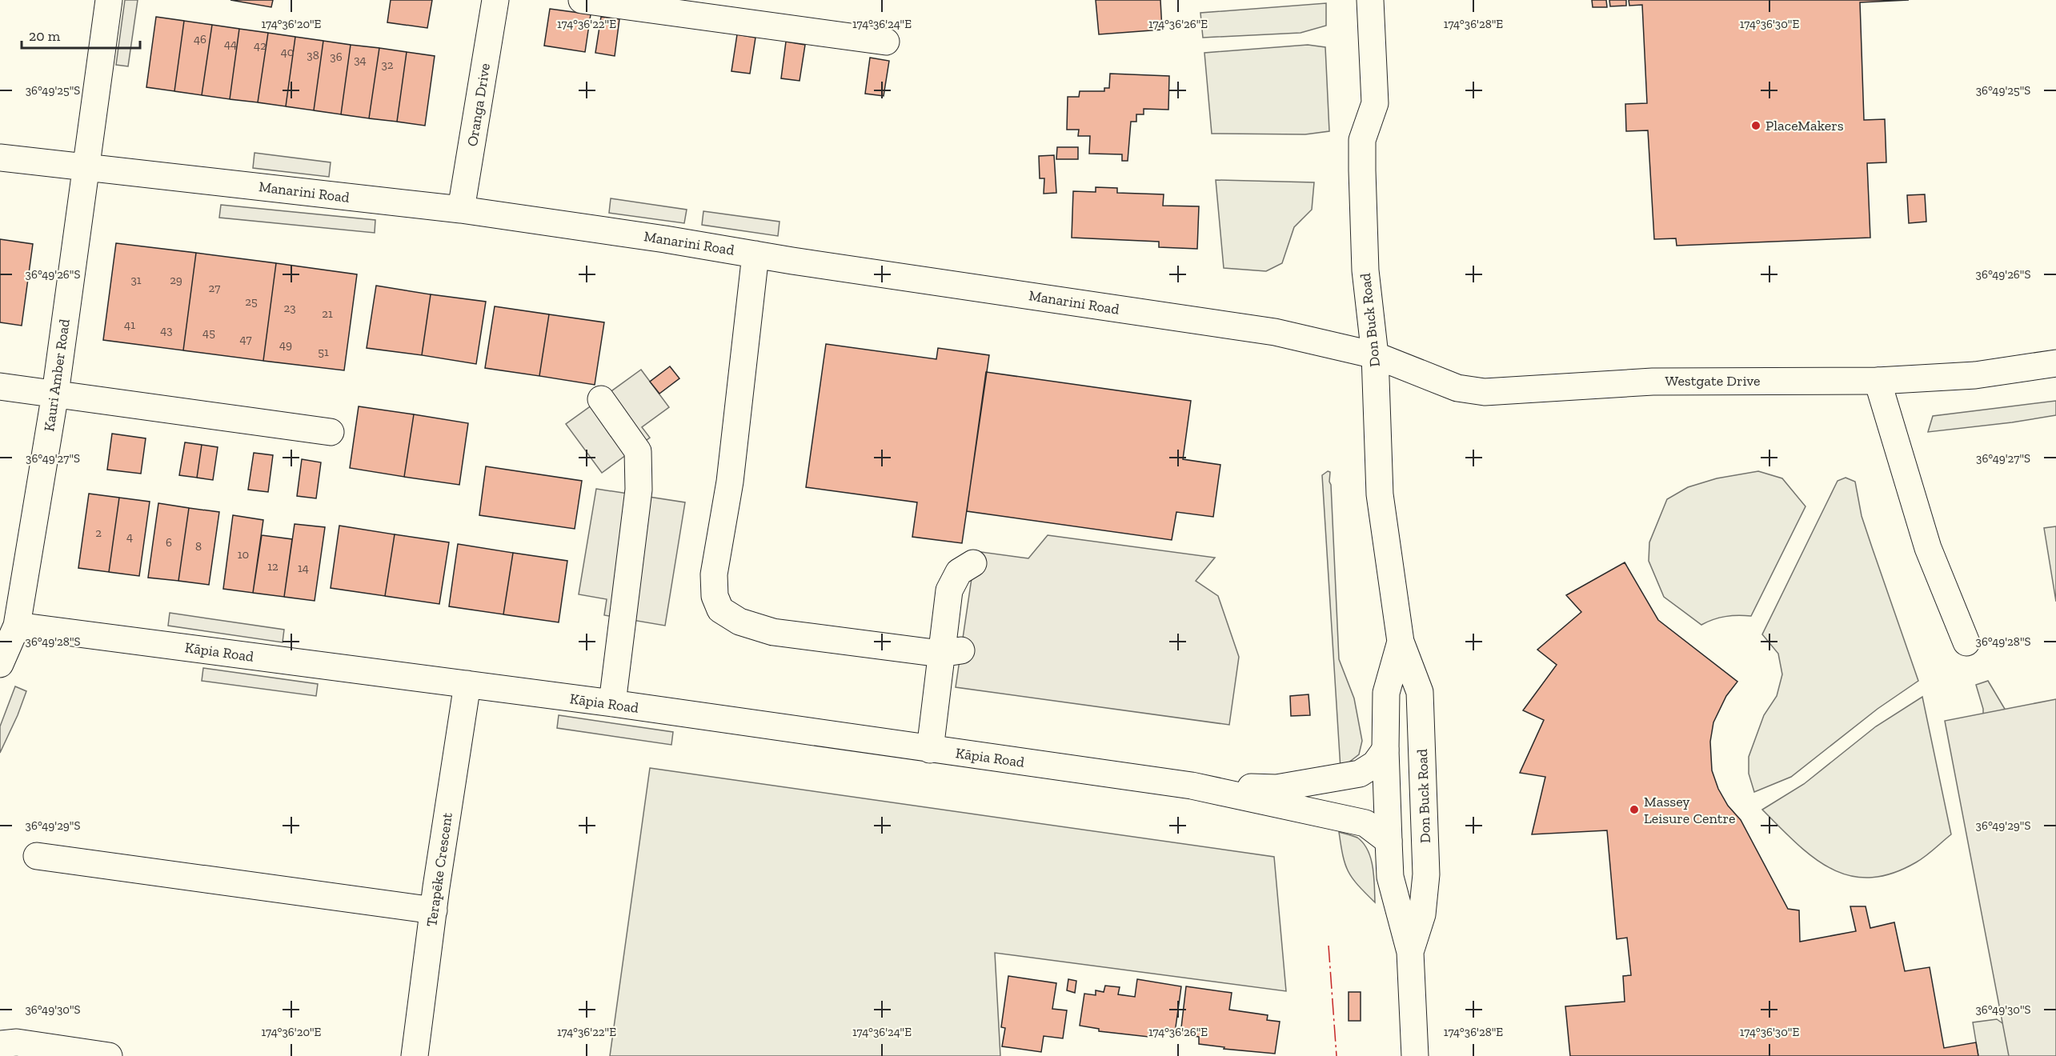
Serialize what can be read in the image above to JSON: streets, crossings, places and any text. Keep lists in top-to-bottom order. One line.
{"streets":{"street":["Oranga Drive","Manarini Road","Don Buck Road","Kauri Amber Road","Westgate Drive","Kāpia Road","Terapēke Crescent"]},"crossings":[["Oranga Drive","Manarini Road"],["Manarini Road","Don Buck Road"],["Manarini Road","Kauri Amber Road"],["Manarini Road","Westgate Drive"],["Don Buck Road","Westgate Drive"],["Don Buck Road","Kāpia Road"],["Kauri Amber Road","Kāpia Road"],["Kāpia Road","Terapēke Crescent"]],"places":["PlaceMakers","Massey Leisure Centre"],"house_numbers":["46","44","42","40","38","36","34","32","31","29","27","25","23","21","41","43","45","47","49","51","2","4","6","8","10","12","14"],"scale_bar":"20 m","coordinates":["174°36'20\"E","174°36'22\"E","174°36'24\"E","174°36'26\"E","174°36'28\"E","174°36'30\"E","36°49'25\"S","36°49'26\"S","36°49'27\"S","36°49'28\"S","36°49'29\"S","36°49'30\"S"]}
